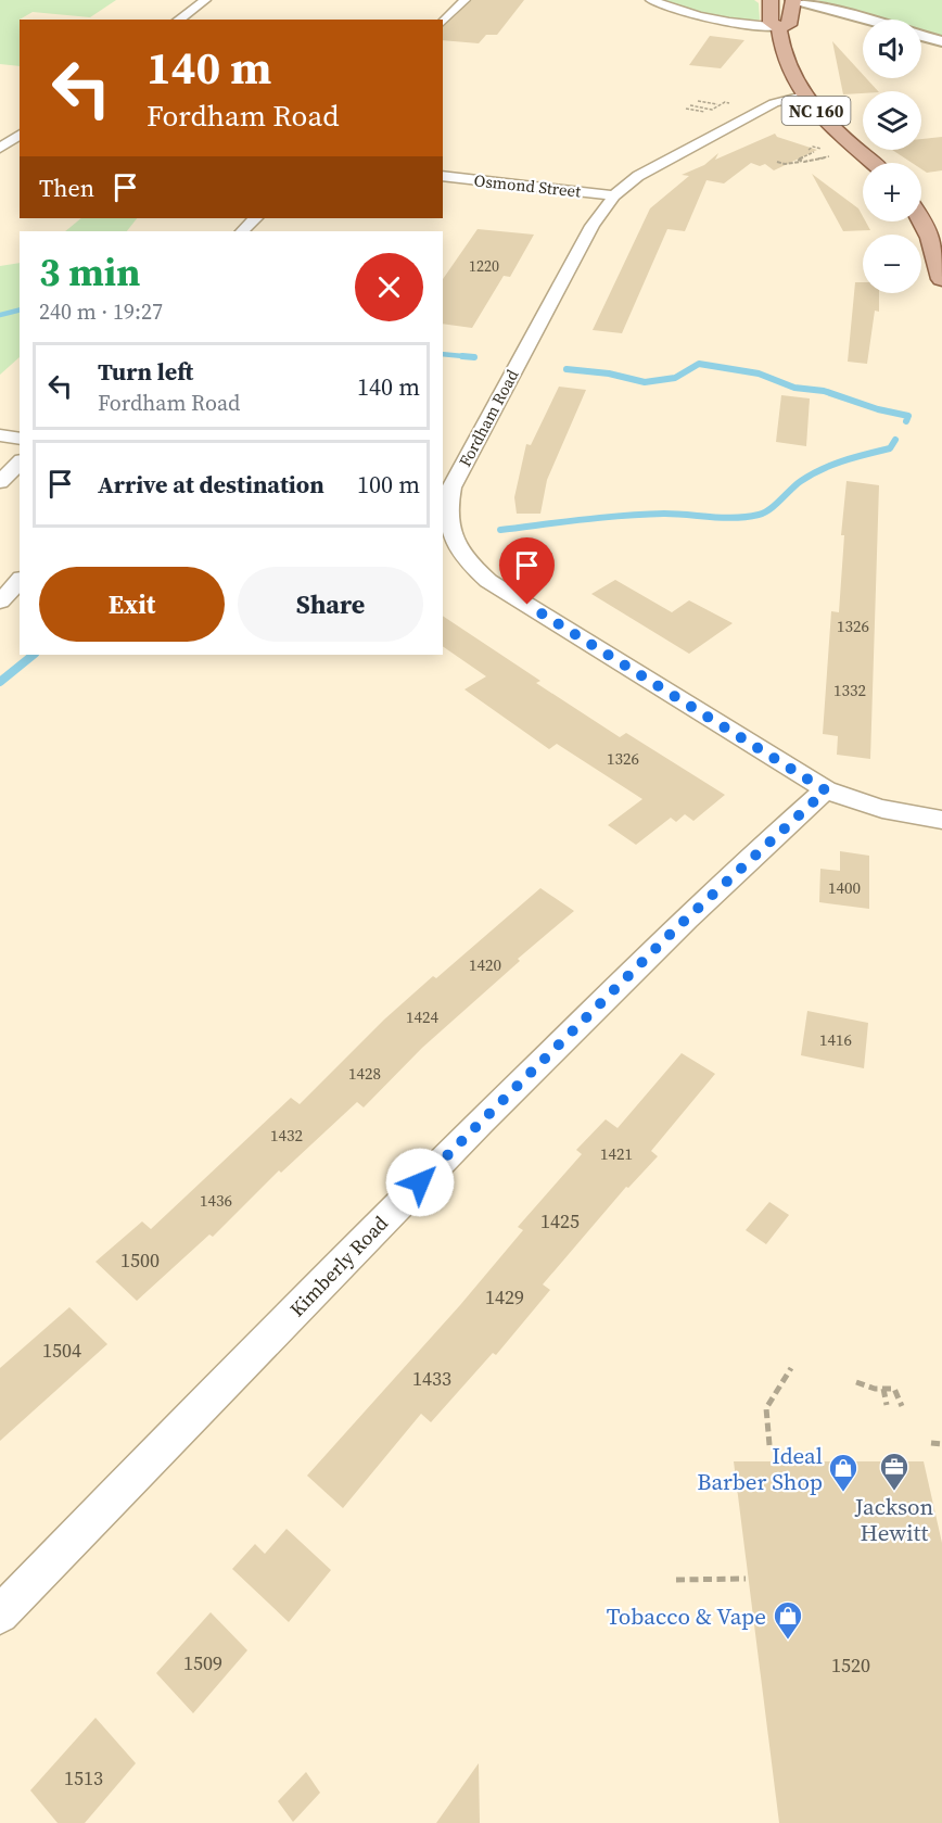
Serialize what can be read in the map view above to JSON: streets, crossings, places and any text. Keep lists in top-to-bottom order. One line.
{"streets":{"main road":["NC 160"],"street":["Osmond Street","Fordham Road","Kimberly Road"]},"crossings":[["NC 160","Fordham Road"],["Osmond Street","Fordham Road"],["Fordham Road","Kimberly Road"]],"places":{"office":["Jackson Hewitt"],"shop":["Ideal Barber Shop","Tobacco & Vape"]},"house_numbers":["1220","1326","1332","1326","1400","1420","1424","1416","1428","1432","1421","1436","1425","1500","1429","1504","1433","1509","1520","1513"],"page":{"map_buttons":["+","−"],"turn":["140 m","Fordham Road"],"then":"Then","heading":["3 min","240 m · 19:27"],"list":[{"name":"Turn left","note":"Fordham Road","value":"140 m"},{"name":"Arrive at destination","value":"100 m"}],"buttons":["Exit","Share"]}}
